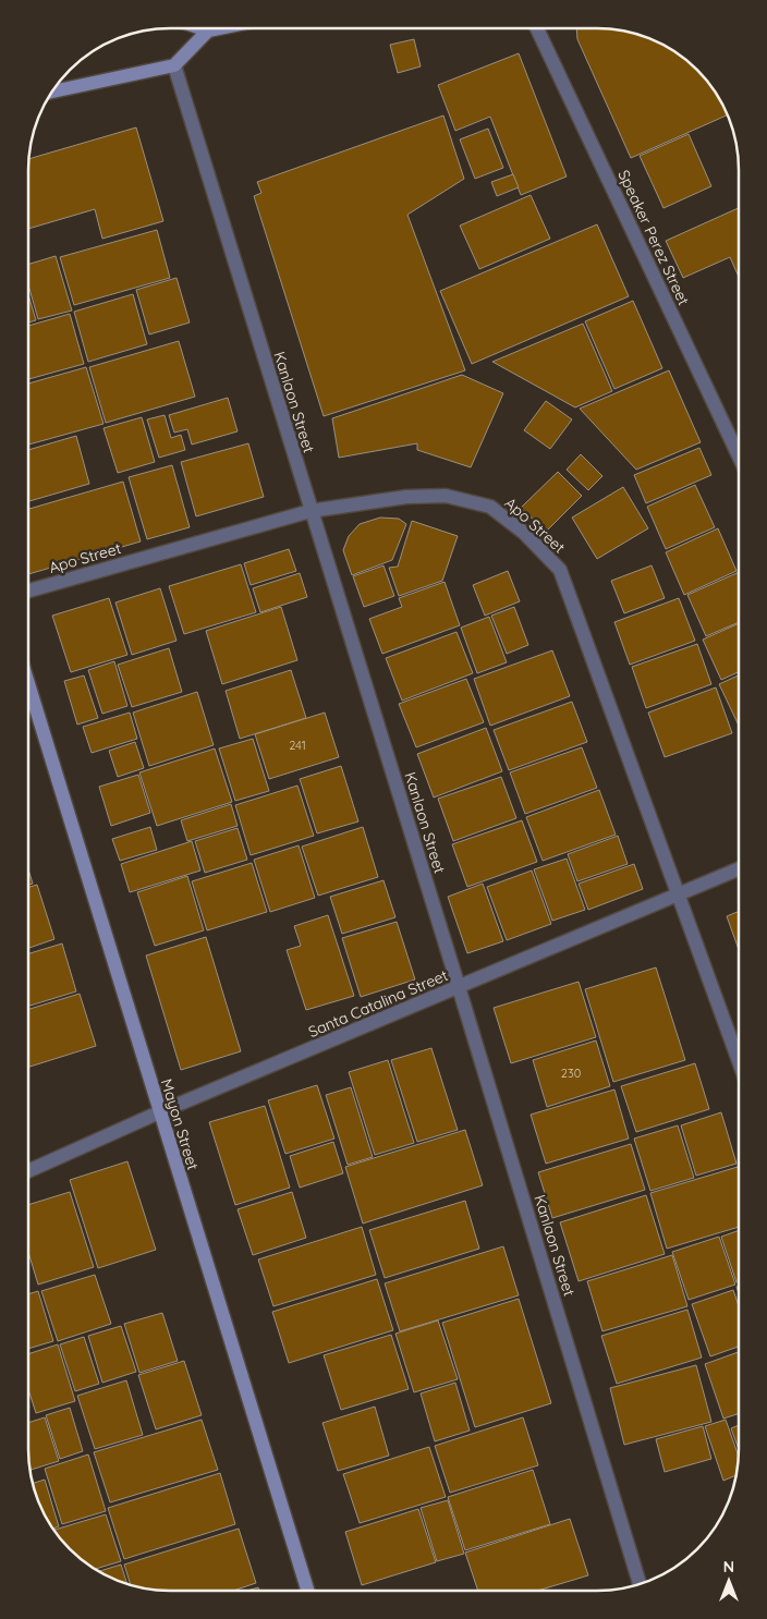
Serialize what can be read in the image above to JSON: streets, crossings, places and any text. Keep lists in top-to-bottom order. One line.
{"streets":{"main road":["Mayon Street"],"street":["Speaker Perez Street","Kanlaon Street","Apo Street","Santa Catalina Street"]},"crossings":[["Kanlaon Street","Apo Street"],["Kanlaon Street","Santa Catalina Street"],["Apo Street","Santa Catalina Street"],["Santa Catalina Street","Mayon Street"]],"house_numbers":["241","230"],"north":"top"}
